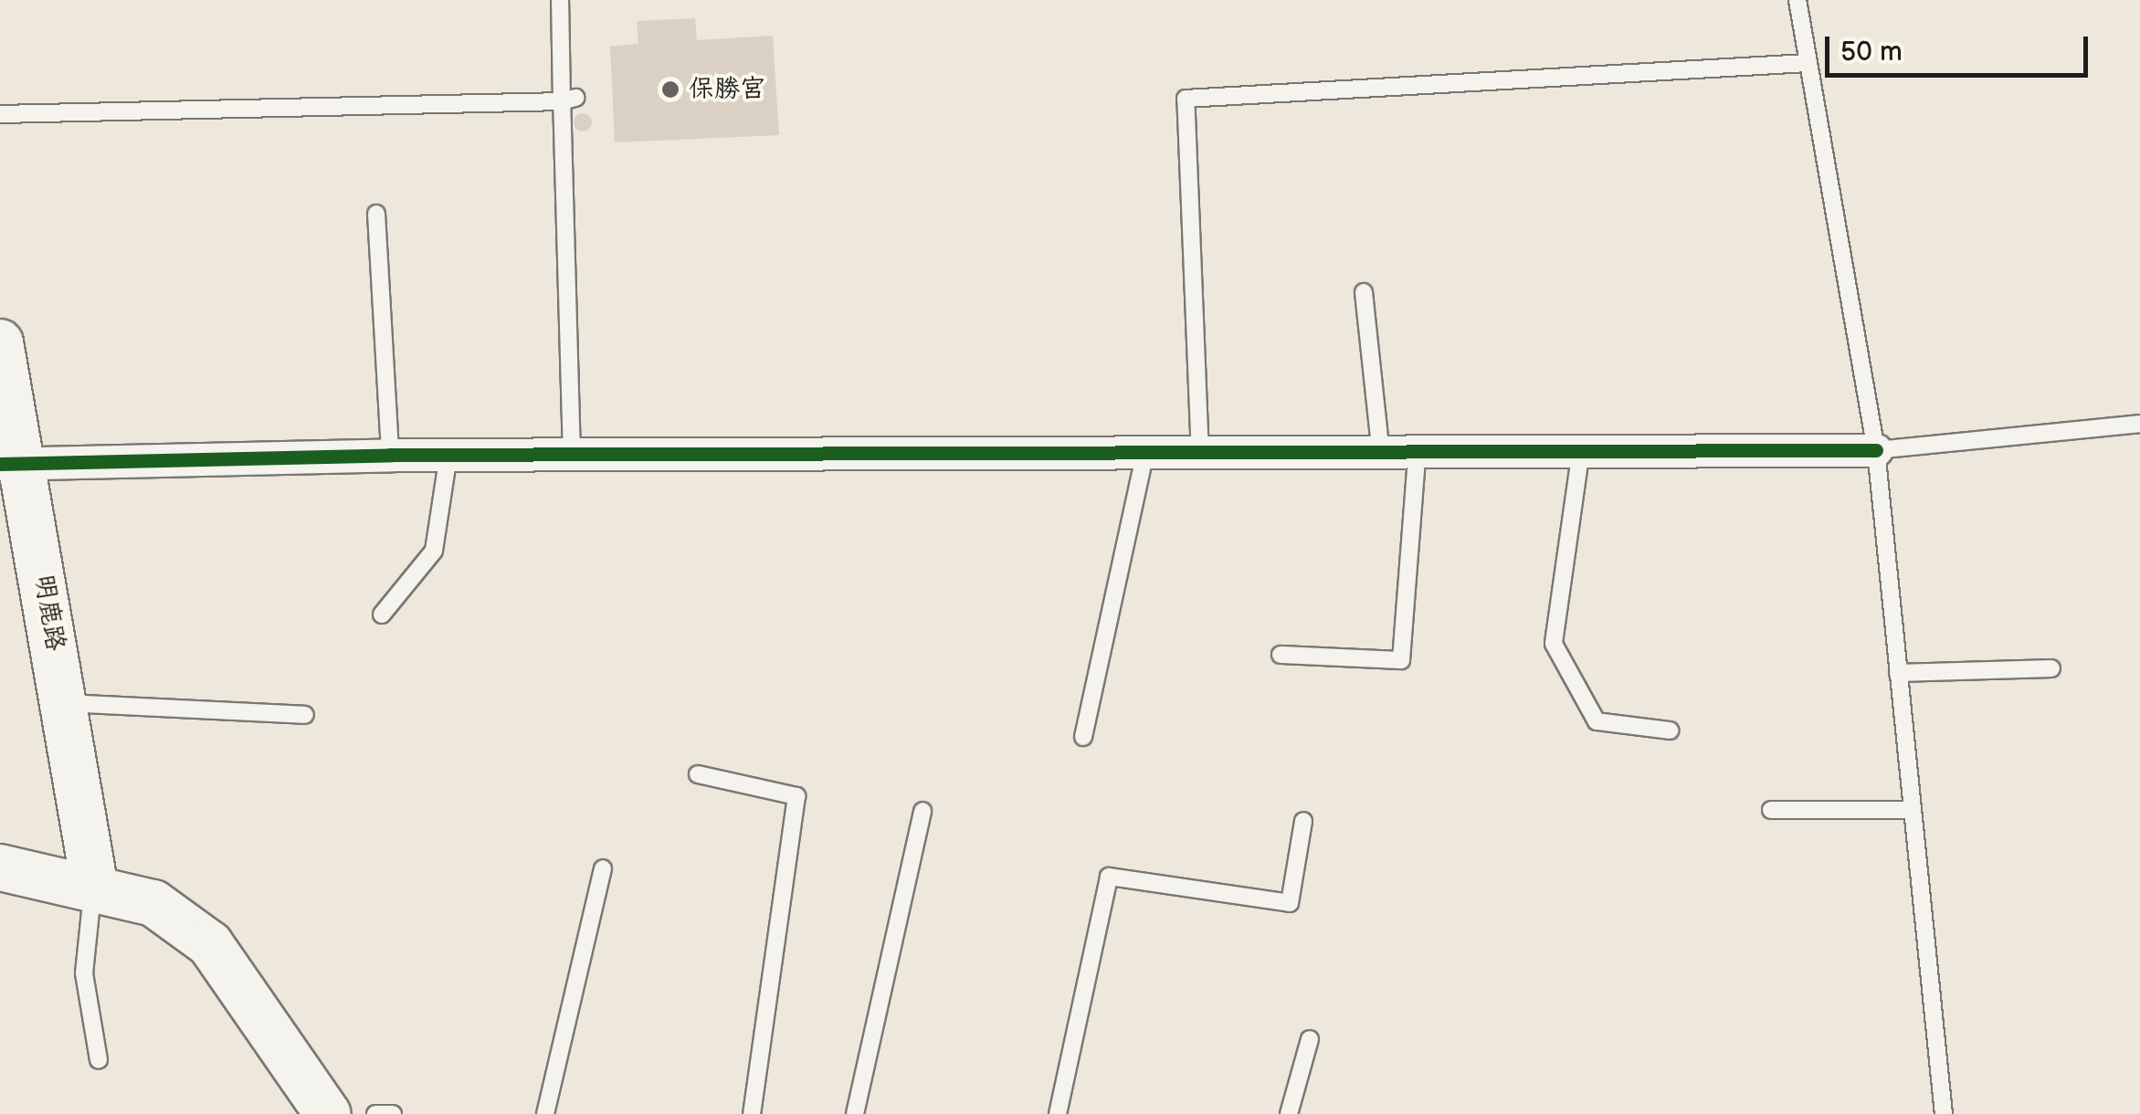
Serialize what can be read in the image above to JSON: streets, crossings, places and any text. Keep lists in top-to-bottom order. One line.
{"streets":{"street":["明鹿路"]},"places":["保勝宮"],"scale_bar":"50 m"}
